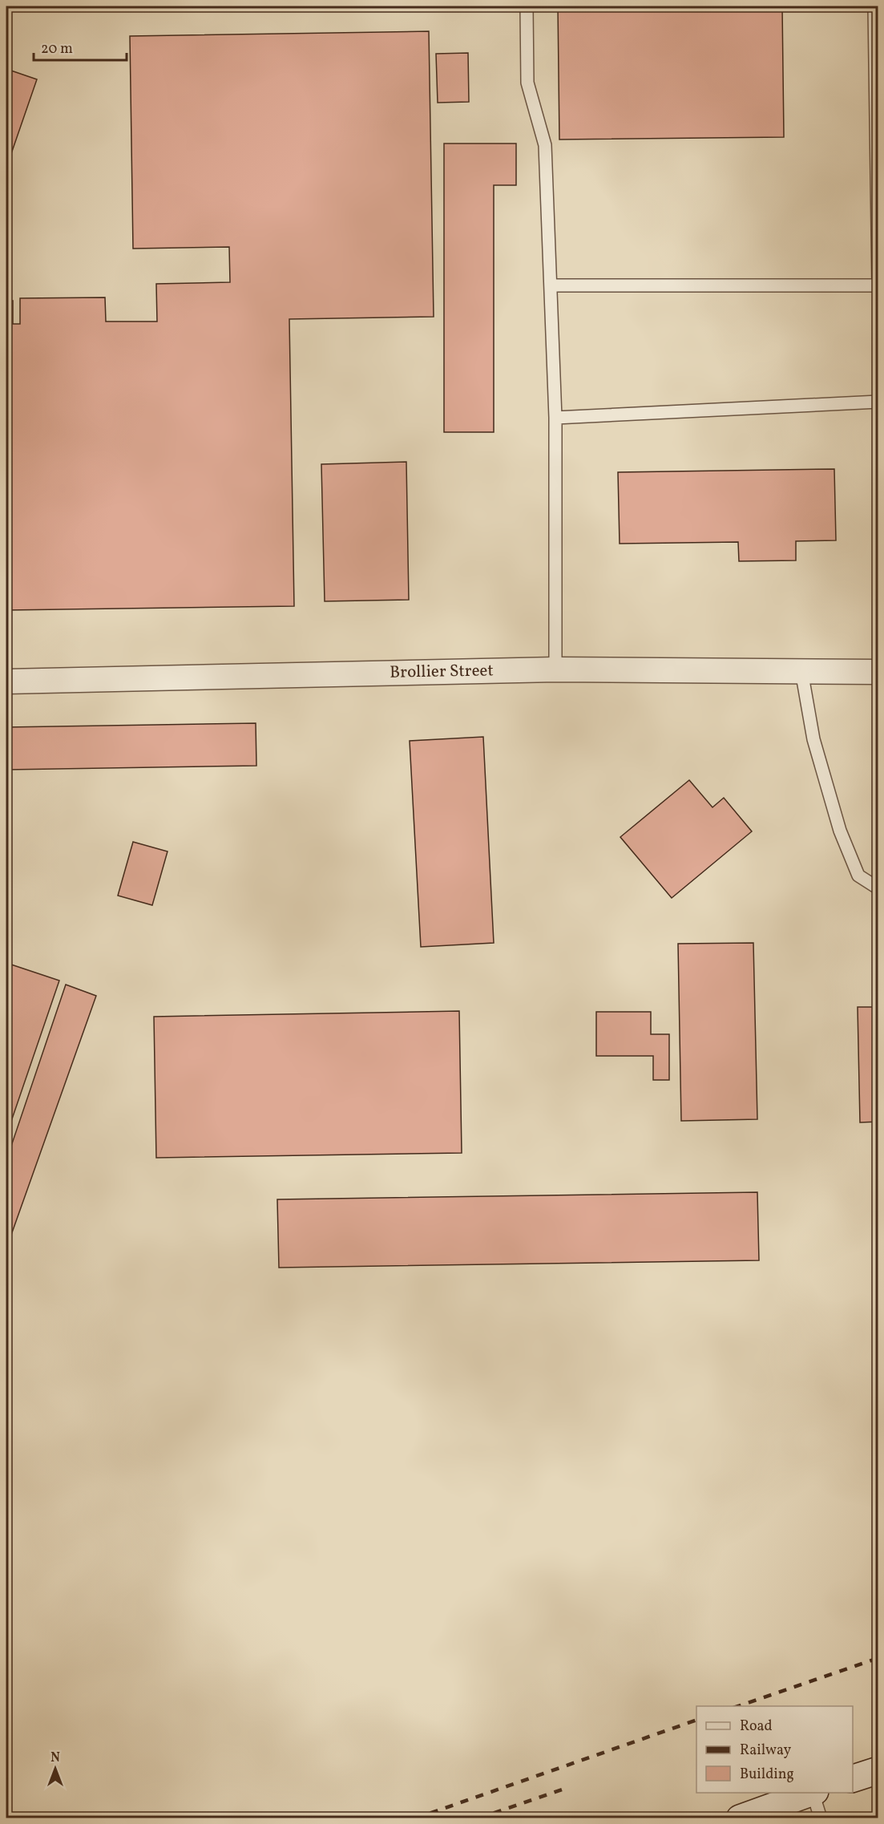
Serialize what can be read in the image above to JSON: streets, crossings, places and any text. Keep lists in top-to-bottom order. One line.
{"streets":{"street":["Brollier Street"]},"legend":["Road","Railway","Building"],"scale_bar":"20 m","north":"top"}
